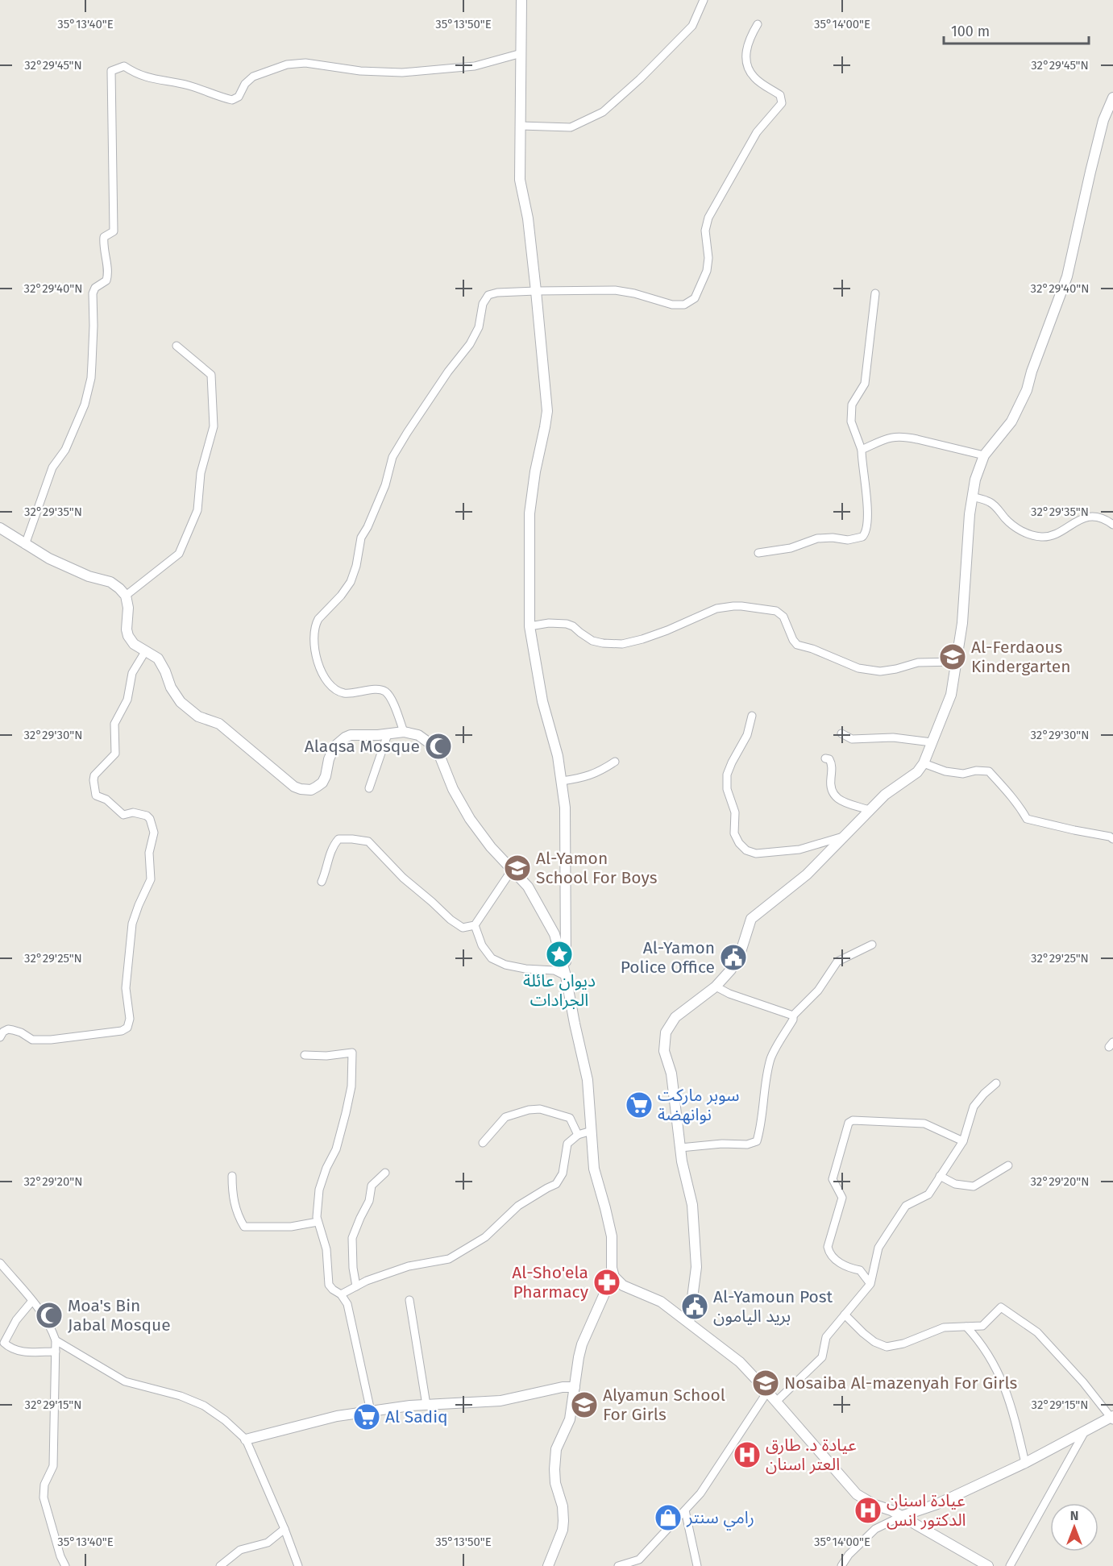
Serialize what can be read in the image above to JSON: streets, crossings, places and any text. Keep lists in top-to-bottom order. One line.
{"places":{"school or university":["Al-Ferdaous Kindergarten","Al-Yamon School For Boys","Nosaiba Al-mazenyah For Girls","Alyamun School For Girls"],"mosque":["Alaqsa Mosque","Moa's Bin Jabal Mosque"],"place":["ديوان عائلة الجرادات"],"public building":["Al-Yamon Police Office","Al-Yamoun Post بريد اليامون"],"supermarket":["سوبر ماركت نوانهضة","Al Sadiq"],"pharmacy":["Al-Sho'ela Pharmacy"],"hospital":["عيادة د. طارق العتر اسنان","عيادة اسنان الدكتور انس"],"shop":["رامي سنتر"]},"scale_bar":"100 m","north":"top","coordinates":["35°13'40\"E","35°13'50\"E","35°14'00\"E","32°29'45\"N","32°29'40\"N","32°29'35\"N","32°29'30\"N","32°29'25\"N","32°29'20\"N","32°29'15\"N"]}
